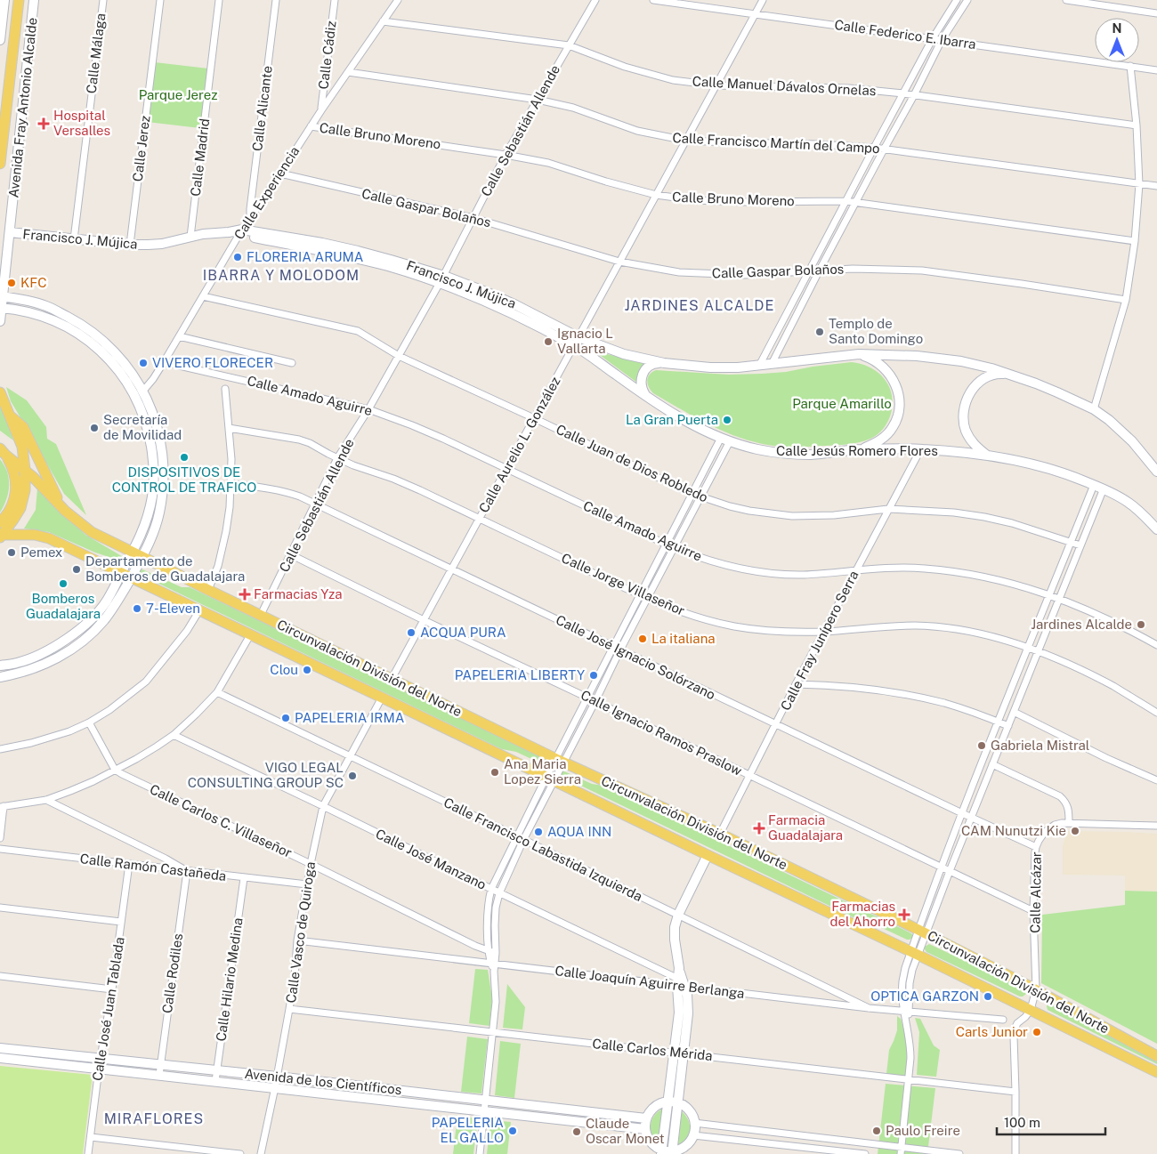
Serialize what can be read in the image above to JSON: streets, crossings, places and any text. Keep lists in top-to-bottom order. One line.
{"streets":{"main road":["Avenida Fray Antonio Alcalde","Circunvalación División del Norte"],"street":["Calle Federico E. Ibarra","Calle Málaga","Calle Cádiz","Calle Manuel Dávalos Ornelas","Calle Alicante","Calle Sebastián Allende","Calle Bruno Moreno","Calle Francisco Martín del Campo","Calle Jerez","Calle Madrid","Calle Experiencia","Calle Gaspar Bolaños","Francisco J. Mújica","Calle Amado Aguirre","Calle Aurelio L. González","Calle Jesús Romero Flores","Calle Juan de Dios Robledo","Calle Jorge Villaseñor","Calle Fray Junípero Serra","Calle José Ignacio Solórzano","Calle Ignacio Ramos Praslow","Calle Carlos C. Villaseñor","Calle Francisco Labastida Izquierda","Calle José Manzano","Calle Ramón Castañeda","Calle Alcázar","Calle Vasco de Quiroga","Calle Rodiles","Calle Hilario Medina","Calle Joaquín Aguirre Berlanga","Calle José Juan Tablada","Calle Carlos Mérida","Avenida de los Científicos"]},"crossings":[["Calle Federico E. Ibarra","Calle Aurelio L. González"],["Calle Málaga","Francisco J. Mújica"],["Calle Cádiz","Calle Experiencia"],["Calle Manuel Dávalos Ornelas","Calle Sebastián Allende"],["Calle Manuel Dávalos Ornelas","Calle Experiencia"],["Calle Manuel Dávalos Ornelas","Calle Aurelio L. González"],["Avenida Fray Antonio Alcalde","Francisco J. Mújica"],["Calle Alicante","Calle Experiencia"],["Calle Sebastián Allende","Calle Bruno Moreno"],["Calle Sebastián Allende","Calle Francisco Martín del Campo"],["Calle Sebastián Allende","Calle Gaspar Bolaños"],["Calle Sebastián Allende","Francisco J. Mújica"],["Calle Sebastián Allende","Calle Amado Aguirre"],["Calle Sebastián Allende","Calle Juan de Dios Robledo"],["Calle Sebastián Allende","Calle Jorge Villaseñor"],["Calle Sebastián Allende","Calle José Ignacio Solórzano"],["Calle Sebastián Allende","Circunvalación División del Norte"],["Calle Sebastián Allende","Calle Ignacio Ramos Praslow"],["Calle Bruno Moreno","Calle Experiencia"],["Calle Bruno Moreno","Calle Aurelio L. González"],["Calle Francisco Martín del Campo","Calle Experiencia"],["Calle Francisco Martín del Campo","Calle Aurelio L. González"],["Calle Jerez","Francisco J. Mújica"],["Calle Madrid","Francisco J. Mújica"],["Calle Experiencia","Calle Gaspar Bolaños"],["Calle Experiencia","Francisco J. Mújica"],["Calle Experiencia","Calle Amado Aguirre"],["Calle Experiencia","Calle Juan de Dios Robledo"],["Calle Gaspar Bolaños","Calle Aurelio L. González"],["Francisco J. Mújica","Calle Aurelio L. González"],["Francisco J. Mújica","Calle Jesús Romero Flores"],["Calle Amado Aguirre","Calle Aurelio L. González"],["Calle Amado Aguirre","Calle Fray Junípero Serra"],["Calle Aurelio L. González","Calle Jesús Romero Flores"],["Calle Aurelio L. González","Calle Juan de Dios Robledo"],["Calle Aurelio L. González","Calle Jorge Villaseñor"],["Calle Aurelio L. González","Calle José Ignacio Solórzano"],["Calle Aurelio L. González","Circunvalación División del Norte"],["Calle Aurelio L. González","Calle Ignacio Ramos Praslow"],["Calle Jesús Romero Flores","Calle Fray Junípero Serra"],["Calle Juan de Dios Robledo","Calle Fray Junípero Serra"],["Calle Jorge Villaseñor","Calle Fray Junípero Serra"],["Calle Fray Junípero Serra","Calle José Ignacio Solórzano"],["Calle Fray Junípero Serra","Circunvalación División del Norte"],["Calle Fray Junípero Serra","Calle Ignacio Ramos Praslow"],["Calle José Ignacio Solórzano","Calle Alcázar"],["Circunvalación División del Norte","Calle Alcázar"],["Circunvalación División del Norte","Calle Vasco de Quiroga"],["Calle Ignacio Ramos Praslow","Calle Alcázar"],["Calle Carlos C. Villaseñor","Calle Vasco de Quiroga"],["Calle Francisco Labastida Izquierda","Calle Vasco de Quiroga"],["Calle Francisco Labastida Izquierda","Calle Joaquín Aguirre Berlanga"],["Calle José Manzano","Calle Vasco de Quiroga"],["Calle José Manzano","Calle Joaquín Aguirre Berlanga"],["Calle Ramón Castañeda","Calle Vasco de Quiroga"],["Calle Ramón Castañeda","Calle Rodiles"],["Calle Ramón Castañeda","Calle Hilario Medina"],["Calle Ramón Castañeda","Calle José Juan Tablada"],["Calle Vasco de Quiroga","Calle Joaquín Aguirre Berlanga"],["Calle Vasco de Quiroga","Calle Carlos Mérida"],["Calle Vasco de Quiroga","Avenida de los Científicos"],["Calle Rodiles","Avenida de los Científicos"],["Calle Hilario Medina","Avenida de los Científicos"],["Calle José Juan Tablada","Avenida de los Científicos"]],"districts":["IBARRA Y MOLODOM","JARDINES ALCALDE","MIRAFLORES"],"parks":["Parque Jerez","Parque Amarillo"],"places":{"health":["Hospital Versalles","Farmacias Yza","Farmacia Guadalajara","Farmacias del Ahorro"],"other":["FLORERIA ARUMA","KFC","Templo de Santo Domingo","Ignacio L Vallarta","VIVERO FLORECER","La Gran Puerta","Secretaría de Movilidad","DISPOSITIVOS DE CONTROL DE TRAFICO","Pemex","Departamento de Bomberos de Guadalajara","Bomberos Guadalajara","7-Eleven","Jardines Alcalde","ACQUA PURA","La italiana","Clou","PAPELERIA LIBERTY","PAPELERIA IRMA","Gabriela Mistral","Ana Maria Lopez Sierra","VIGO LEGAL CONSULTING GROUP SC","CAM Nunutzi Kie","AQUA INN","OPTICA GARZON","Carls Junior","PAPELERIA EL GALLO","Paulo Freire","Claude Oscar Monet"]},"scale_bar":"100 m","north":"top"}
